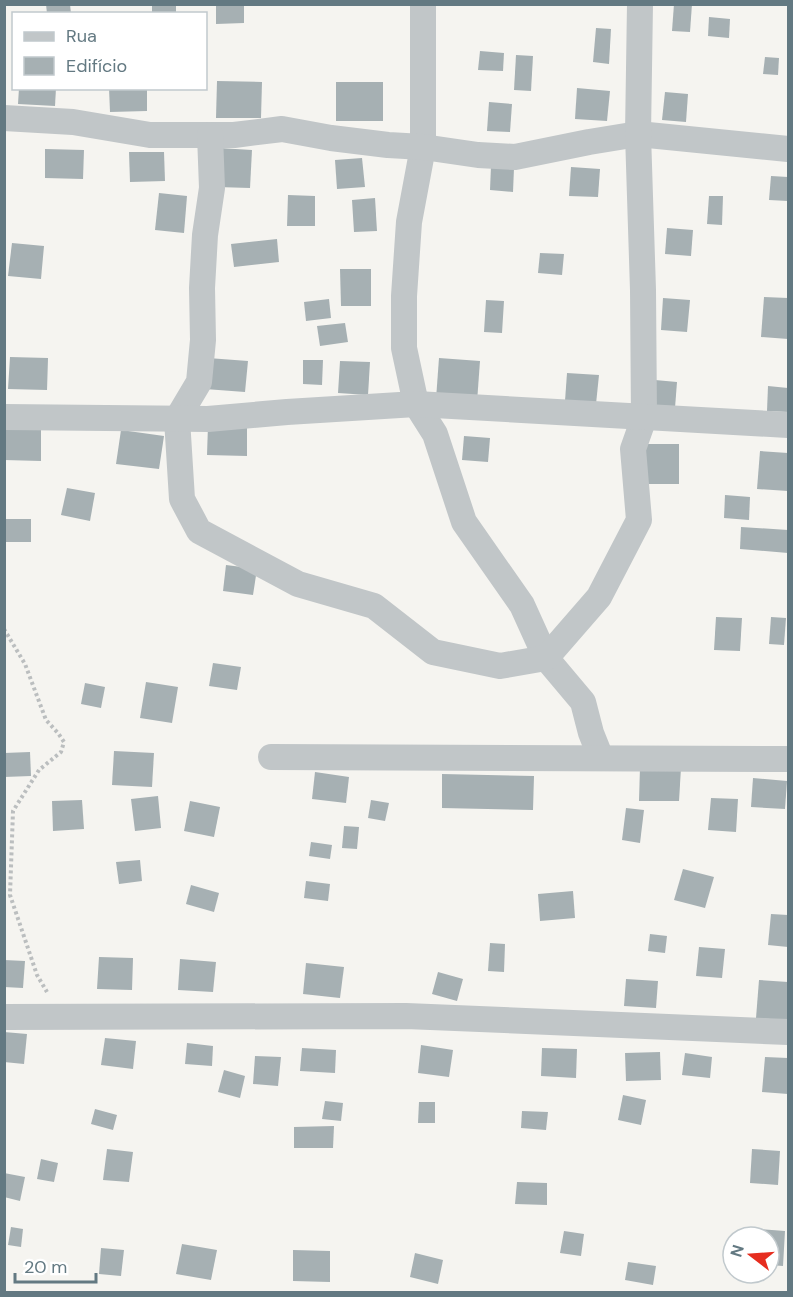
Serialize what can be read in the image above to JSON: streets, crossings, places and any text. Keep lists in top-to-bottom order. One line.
{"legend":["Rua","Edifício"],"scale_bar":"20 m","north":"left"}
